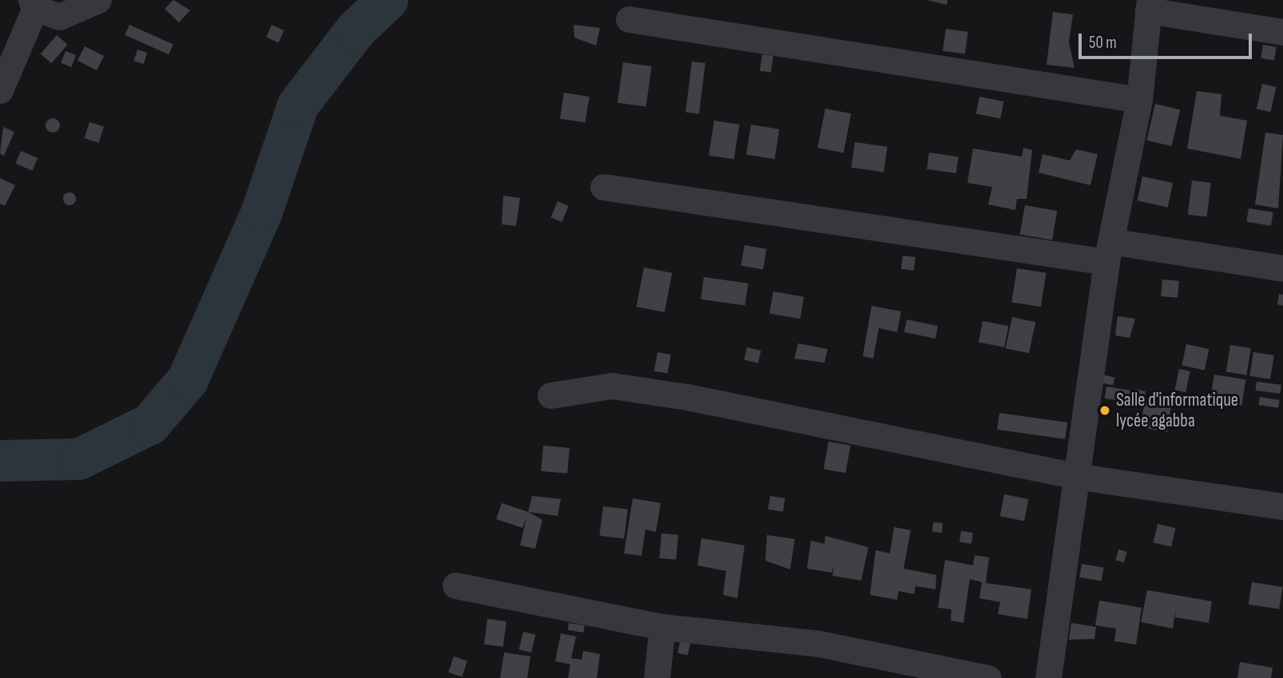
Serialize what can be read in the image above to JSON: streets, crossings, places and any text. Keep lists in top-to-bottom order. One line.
{"places":["Salle d'informatique lycée agabba"],"scale_bar":"50 m"}
